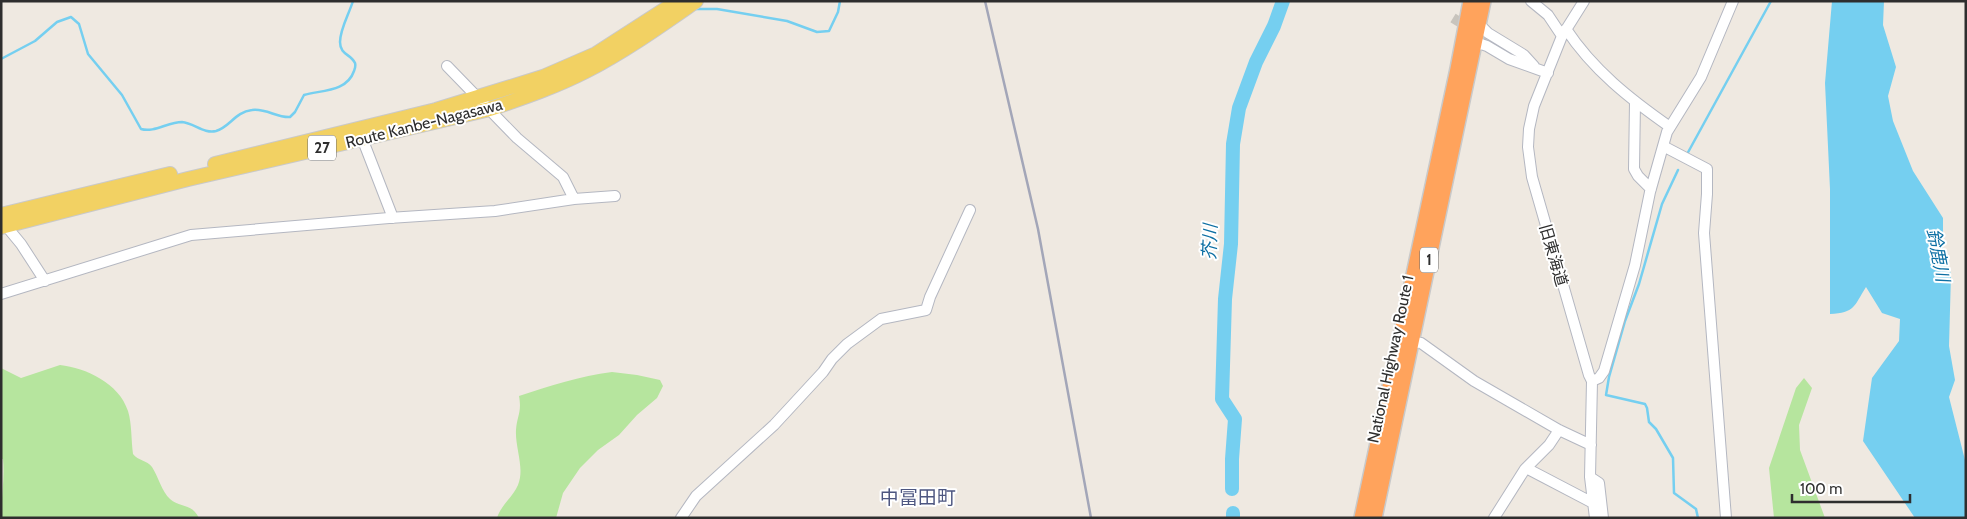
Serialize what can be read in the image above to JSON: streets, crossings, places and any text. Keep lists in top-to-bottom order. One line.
{"streets":{"highway":["1","National Highway Route 1"],"main road":["Route Kanbe-Nagasawa","27"],"street":["旧東海道"]},"crossings":[["Route Kanbe-Nagasawa","27"]],"districts":["中冨田町"],"water":["芥川","鈴鹿川"],"scale_bar":"100 m"}
